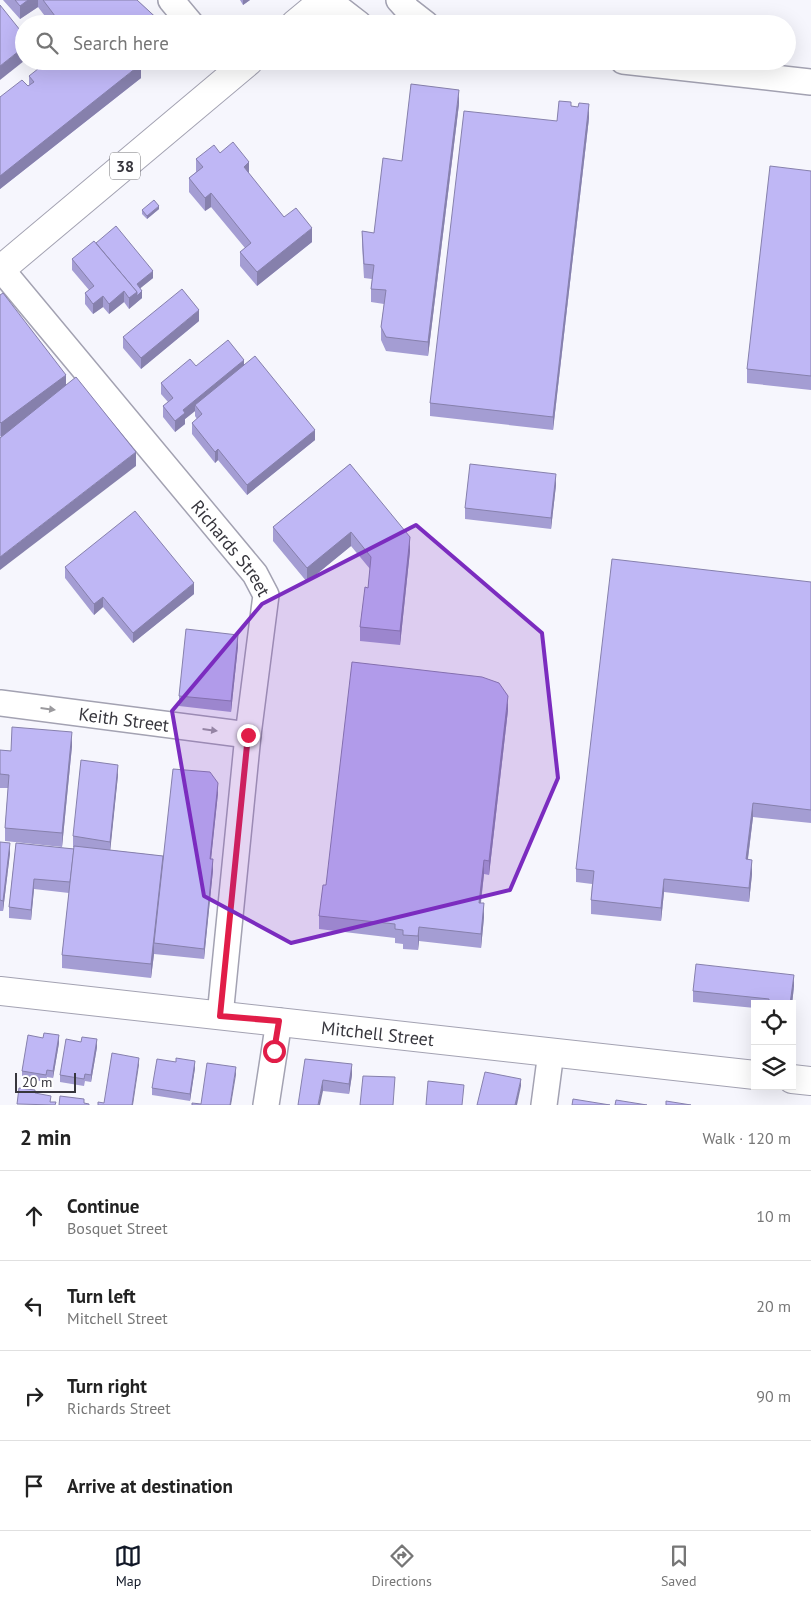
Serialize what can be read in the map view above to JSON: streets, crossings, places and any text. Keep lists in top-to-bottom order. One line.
{"streets":{"street":["38","Richards Street","Keith Street","Mitchell Street"]},"crossings":[["38","Richards Street"],["Richards Street","Keith Street"],["Richards Street","Mitchell Street"]],"one_way":["Keith Street"],"scale_bar":"20 m","page":{"search":"Search here","scale":"20 m","heading":["2 min","Walk · 120 m"],"list":[["Continue","Bosquet Street","10 m"],["Turn left","Mitchell Street","20 m"],["Turn right","Richards Street","90 m"],"Arrive at destination"],"nav":["Map","Directions","Saved"]}}
